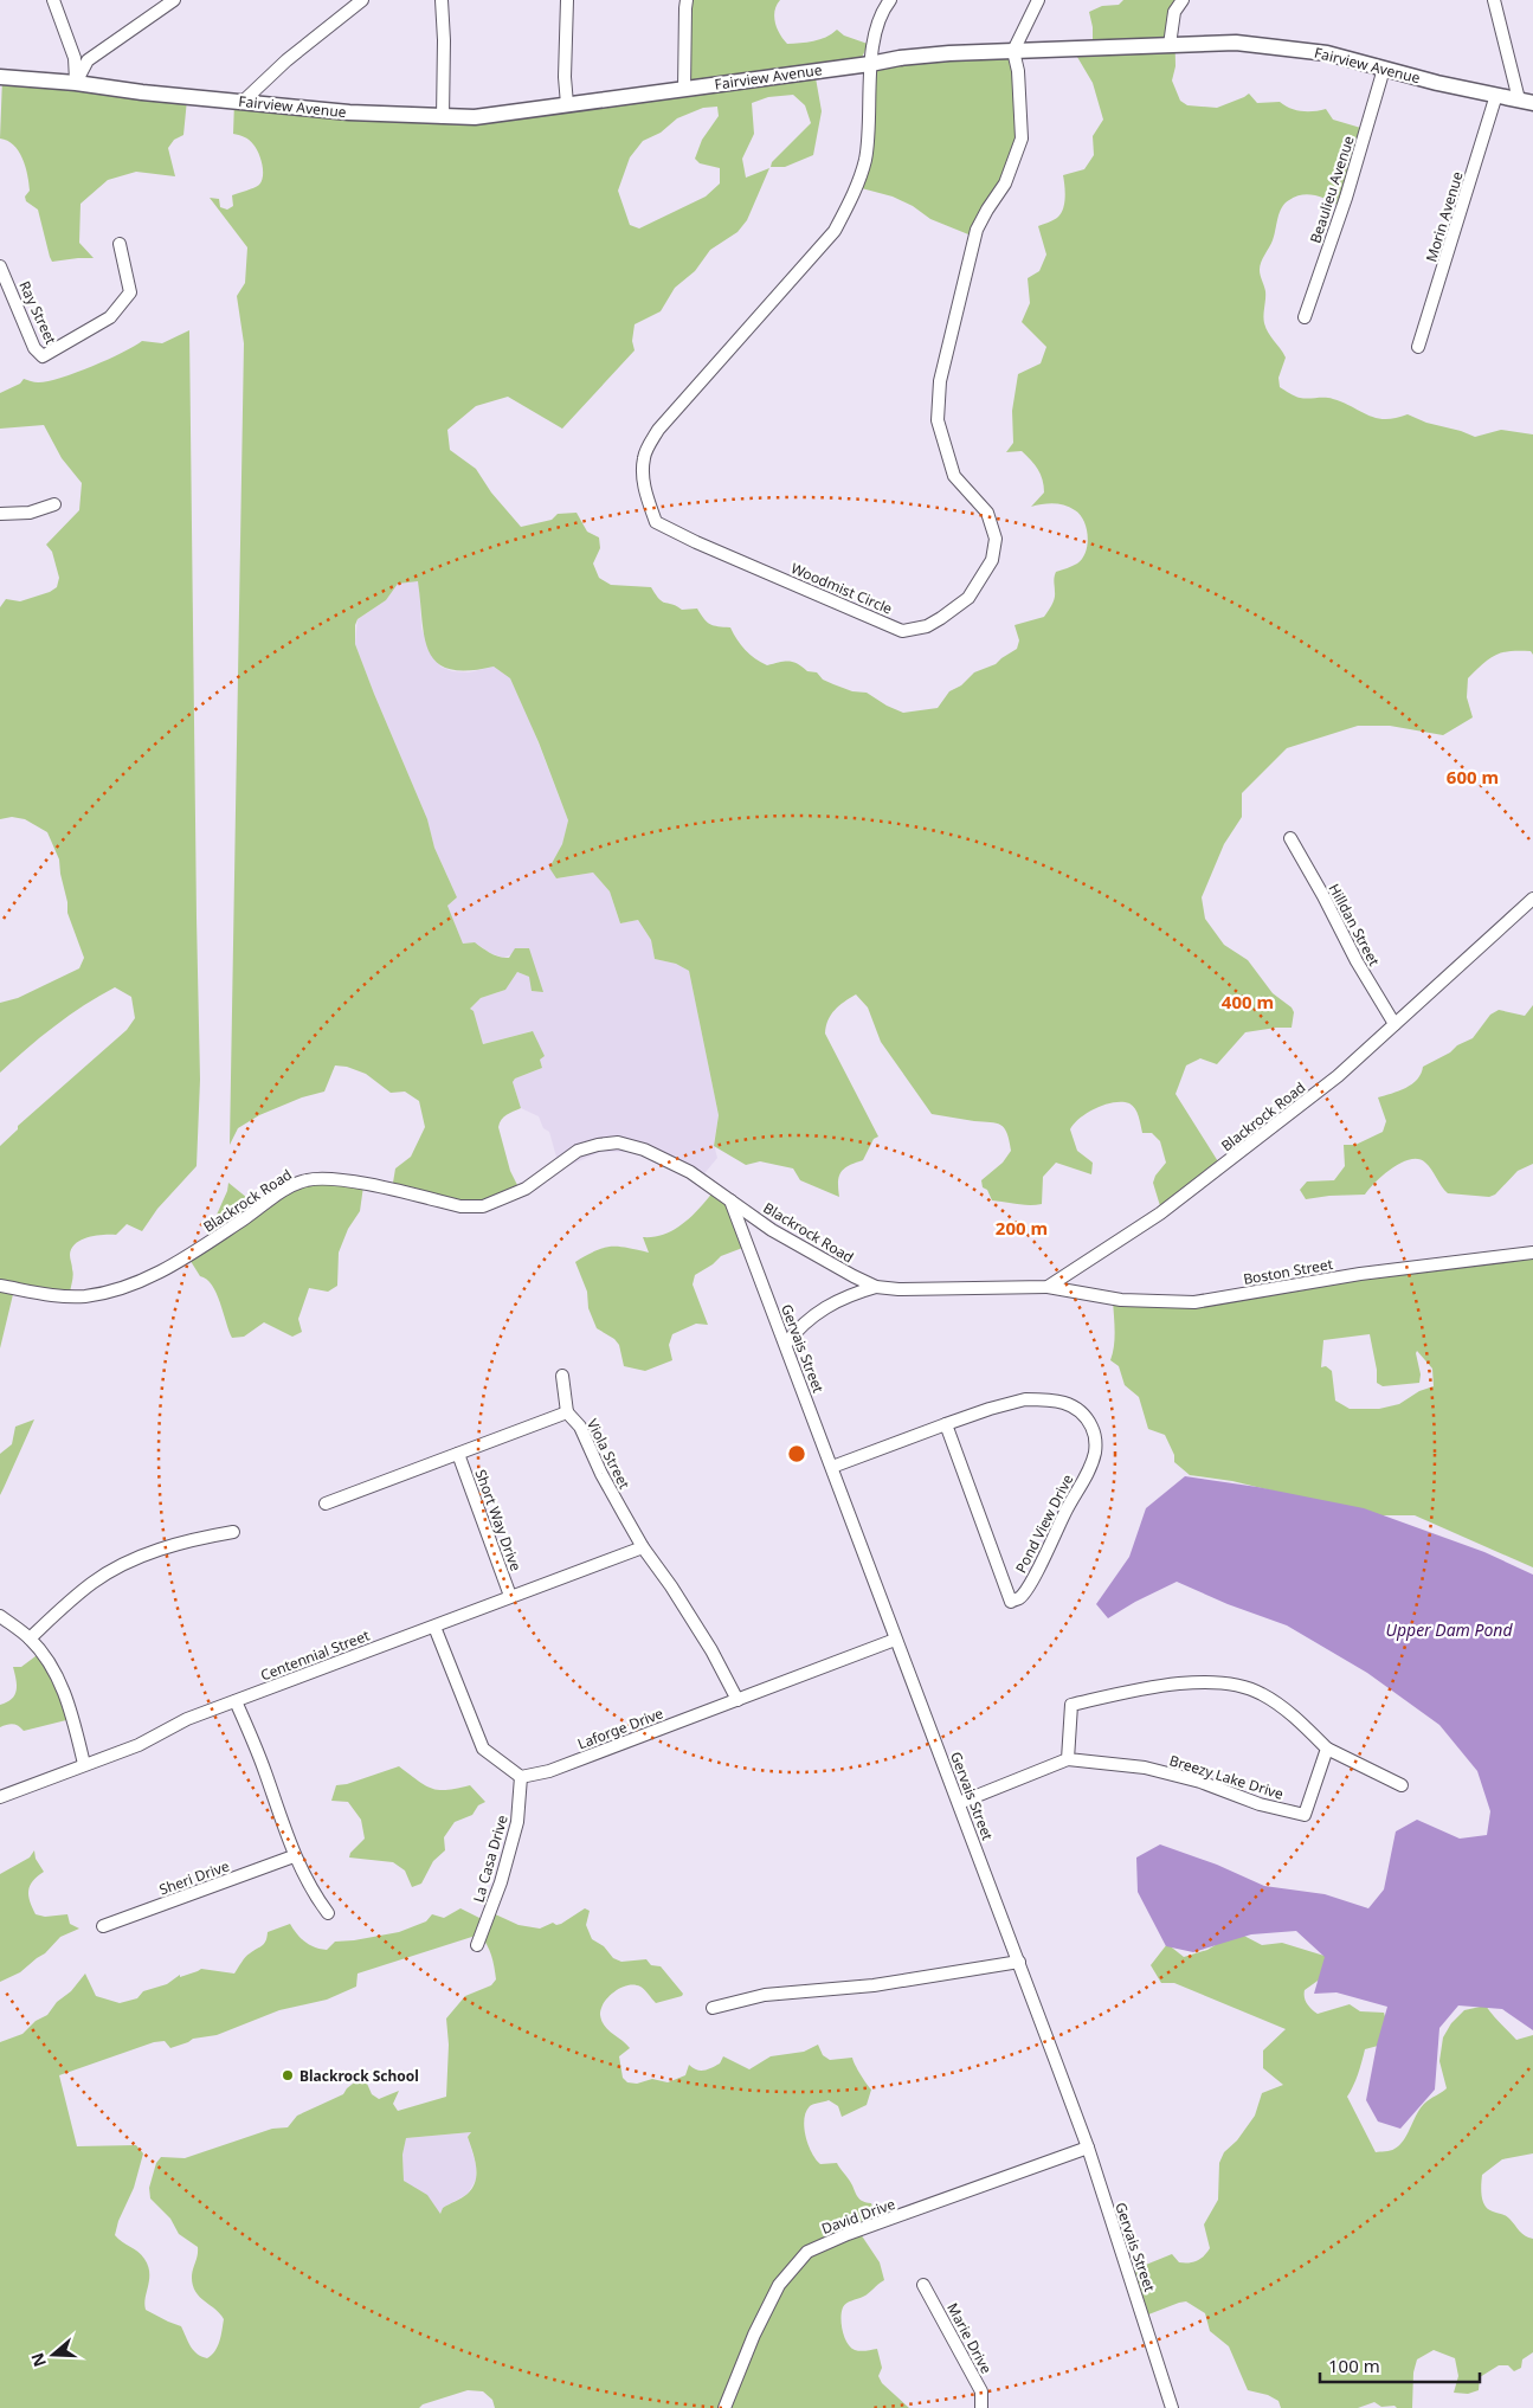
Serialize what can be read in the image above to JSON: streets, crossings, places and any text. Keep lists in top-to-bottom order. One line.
{"streets":{"main road":["Fairview Avenue"],"street":["Beaulieu Avenue","Morin Avenue","Ray Street","Woodmist Circle","Hilldan Street","Blackrock Road","Boston Street","Gervais Street","Viola Street","Short Way Drive","Pond View Drive","Centennial Street","Laforge Drive","Breezy Lake Drive","La Casa Drive","Sheri Drive","David Drive","Marie Drive"]},"crossings":[["Fairview Avenue","Beaulieu Avenue"],["Fairview Avenue","Morin Avenue"],["Fairview Avenue","Woodmist Circle"],["Hilldan Street","Blackrock Road"],["Blackrock Road","Boston Street"],["Blackrock Road","Gervais Street"],["Gervais Street","Pond View Drive"],["Gervais Street","Laforge Drive"],["Gervais Street","Breezy Lake Drive"],["Gervais Street","David Drive"],["Viola Street","Short Way Drive"],["Viola Street","Centennial Street"],["Viola Street","Laforge Drive"],["Short Way Drive","Centennial Street"],["Laforge Drive","La Casa Drive"]],"water":["Upper Dam Pond"],"places":["Blackrock School"],"scale_bar":"100 m","north":"left","rings":["600 m","400 m","200 m"]}
